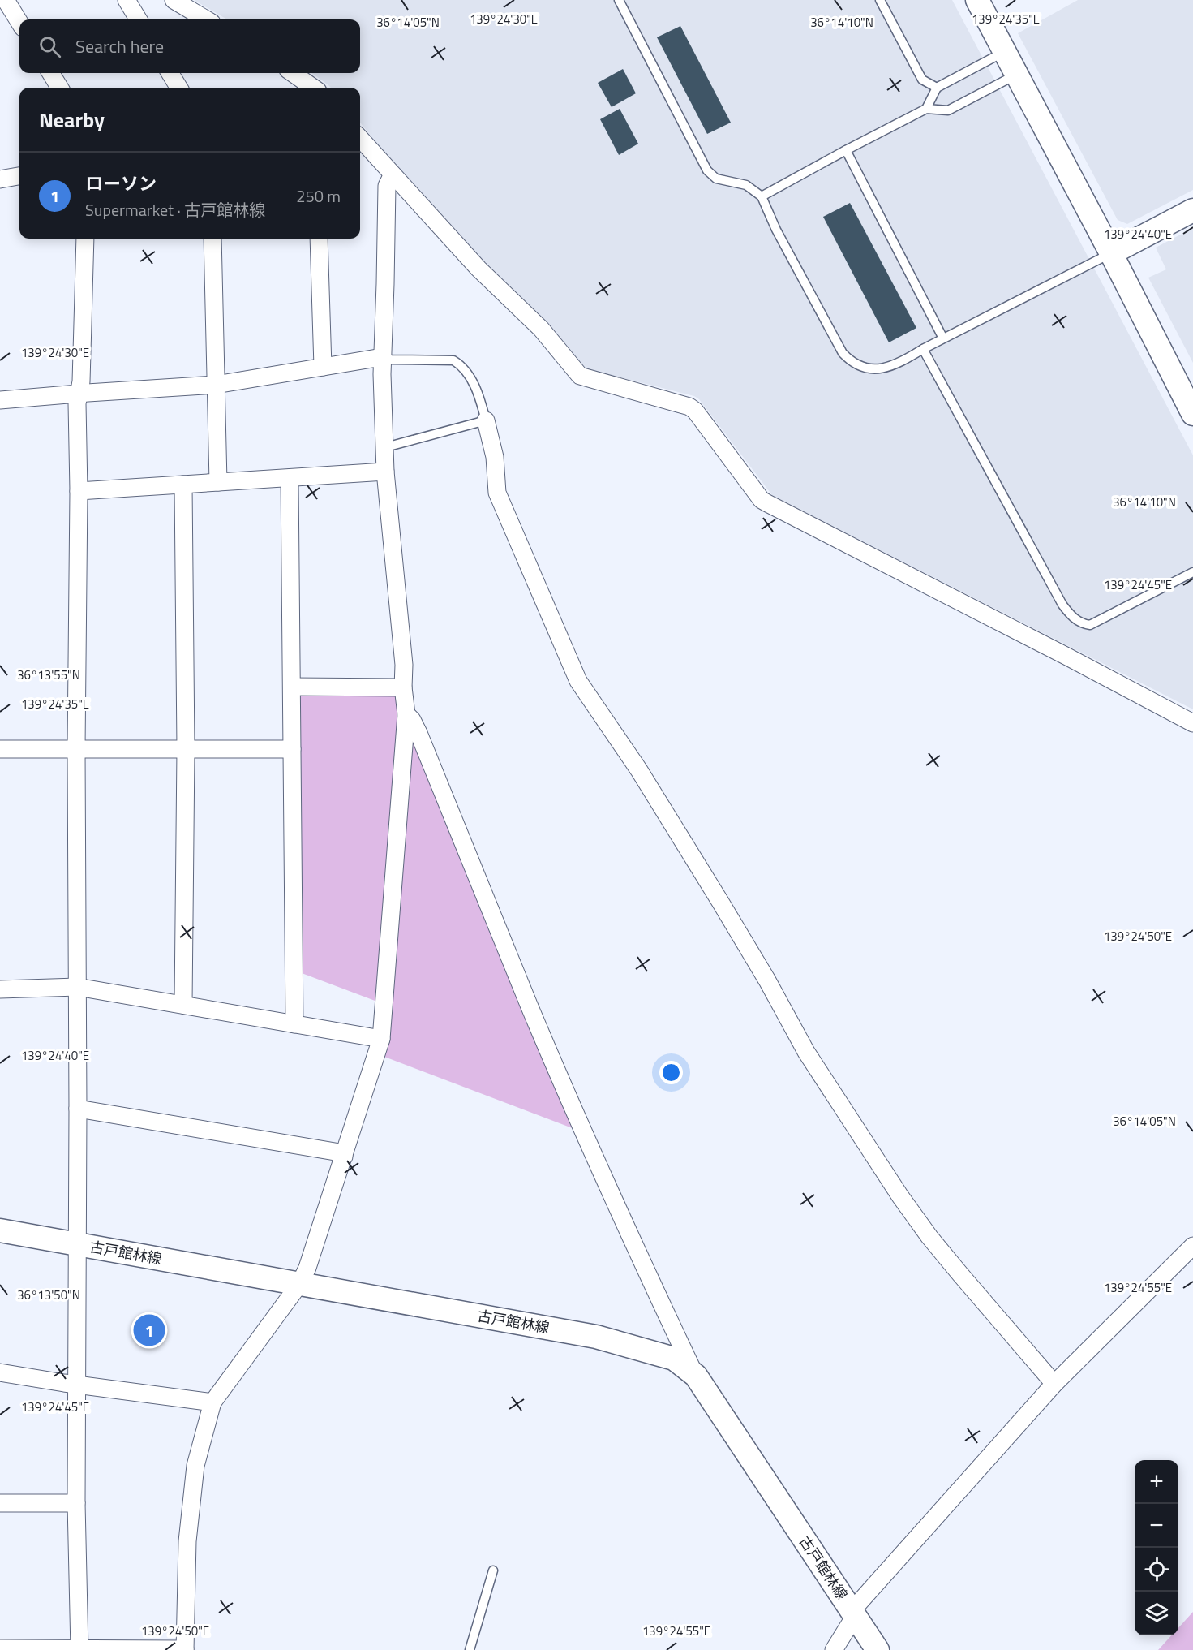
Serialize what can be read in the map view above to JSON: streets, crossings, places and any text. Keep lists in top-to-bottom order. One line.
{"streets":{"main road":["古戸館林線"]},"page":{"search":"Search here","heading":"Nearby","list":[{"mark":"1","name":"ローソン","note":"Supermarket · 古戸館林線","value":"250 m"}],"pins":"1","map_buttons":["+","−"]},"coordinates":["139°24'30\"E","139°24'35\"E","36°14'05\"N","36°14'10\"N","139°24'40\"E","139°24'45\"E","36°13'55\"N","139°24'50\"E","139°24'55\"E","36°13'50\"N"]}
